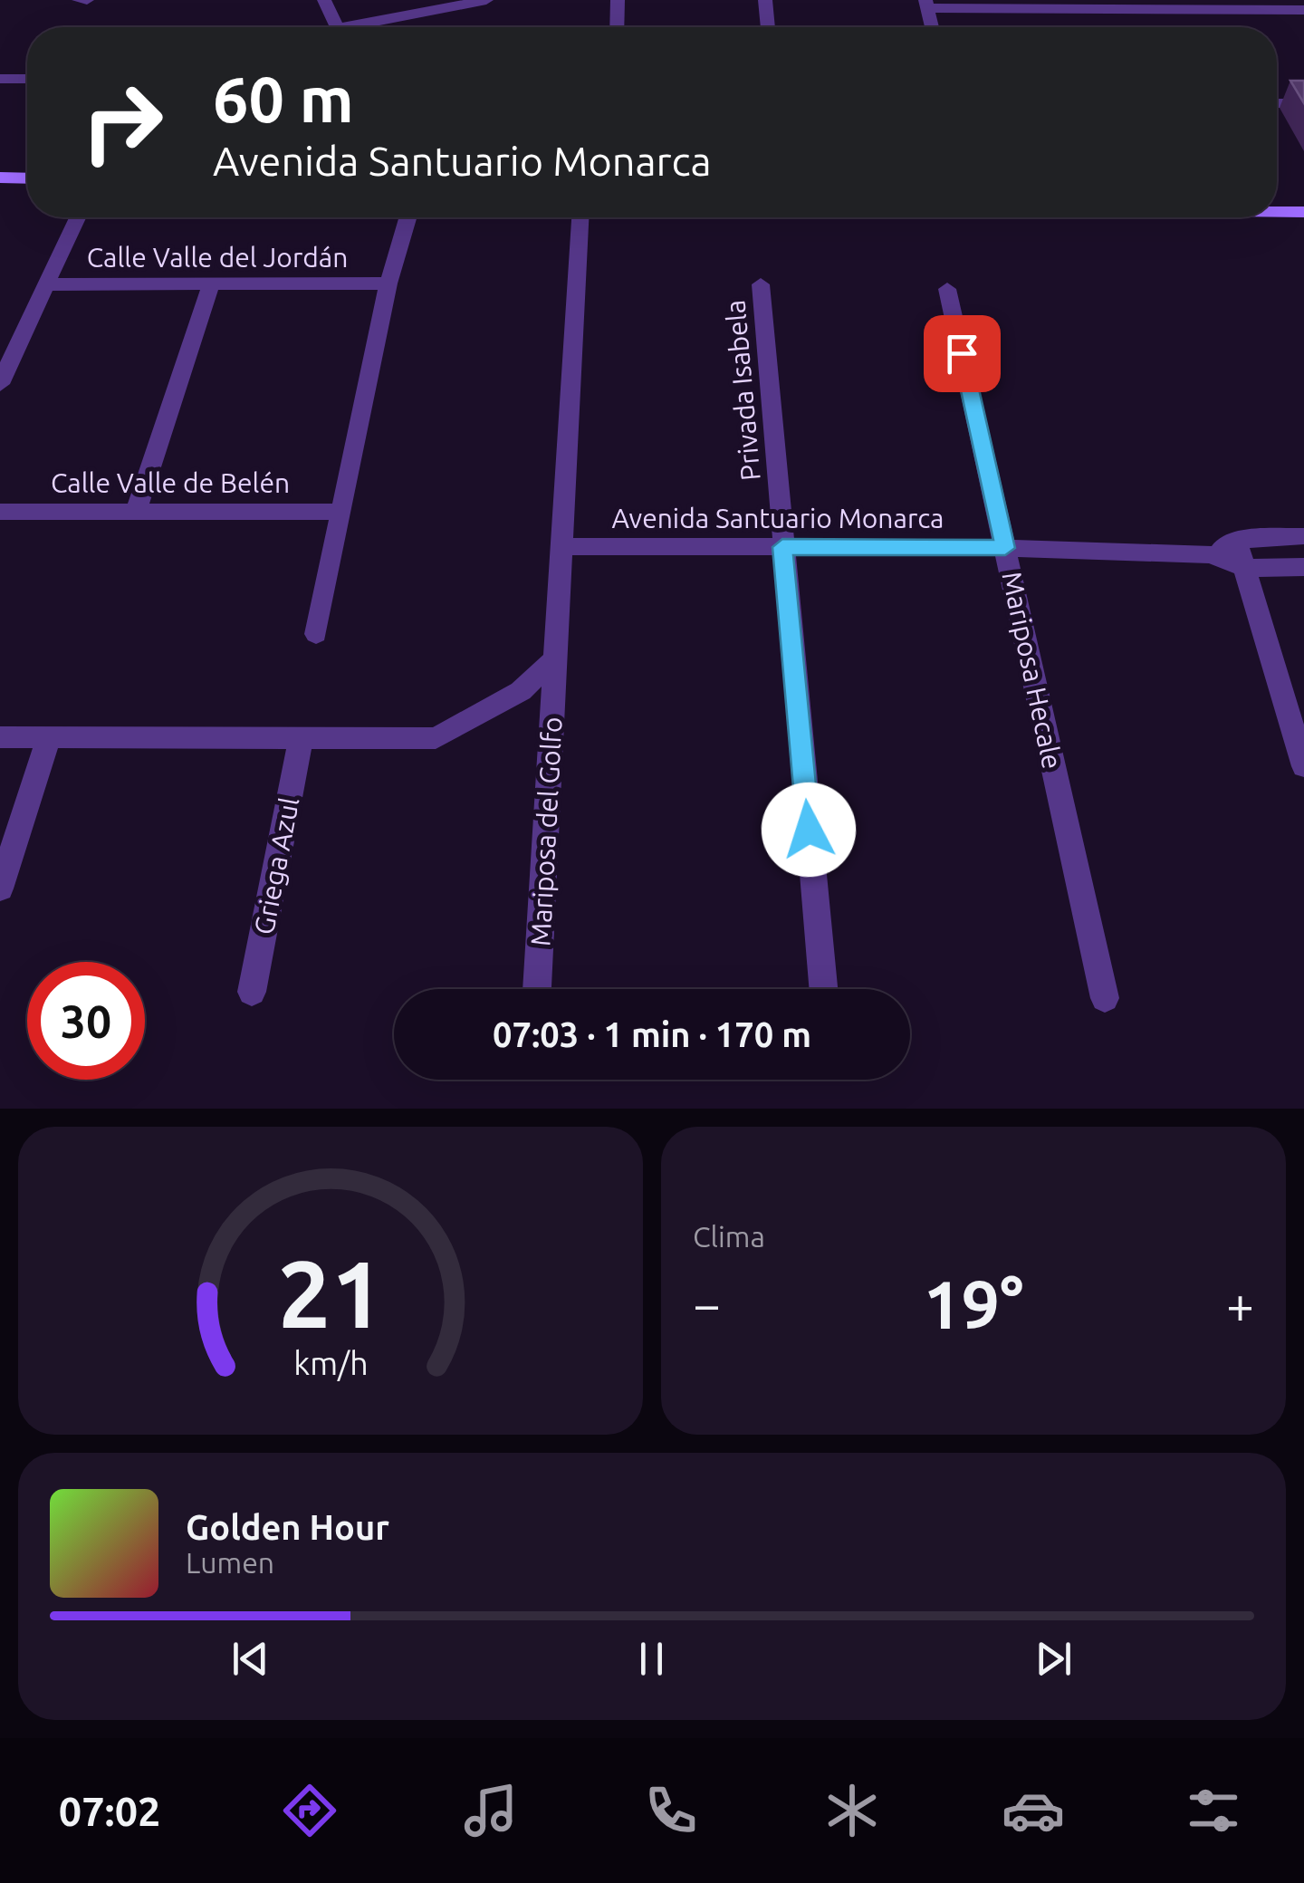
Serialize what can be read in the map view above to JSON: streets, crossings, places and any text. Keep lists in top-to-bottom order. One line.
{"streets":{"street":["Calle Valle del Jordán","Privada Isabela","Calle Valle de Belén","Avenida Santuario Monarca","Mariposa Hecale","Mariposa del Golfo","Griega Azul"]},"crossings":[["Privada Isabela","Avenida Santuario Monarca"],["Avenida Santuario Monarca","Mariposa Hecale"],["Avenida Santuario Monarca","Mariposa del Golfo"]],"page":{"turn":["60 m","Avenida Santuario Monarca"],"limit":"30","trip":"07:03 · 1 min · 170 m","tile":"Clima","heat":["−","19°","+"],"song":["Golden Hour","Lumen"],"tabs":"07:02","gauge":["21","km/h"]}}
